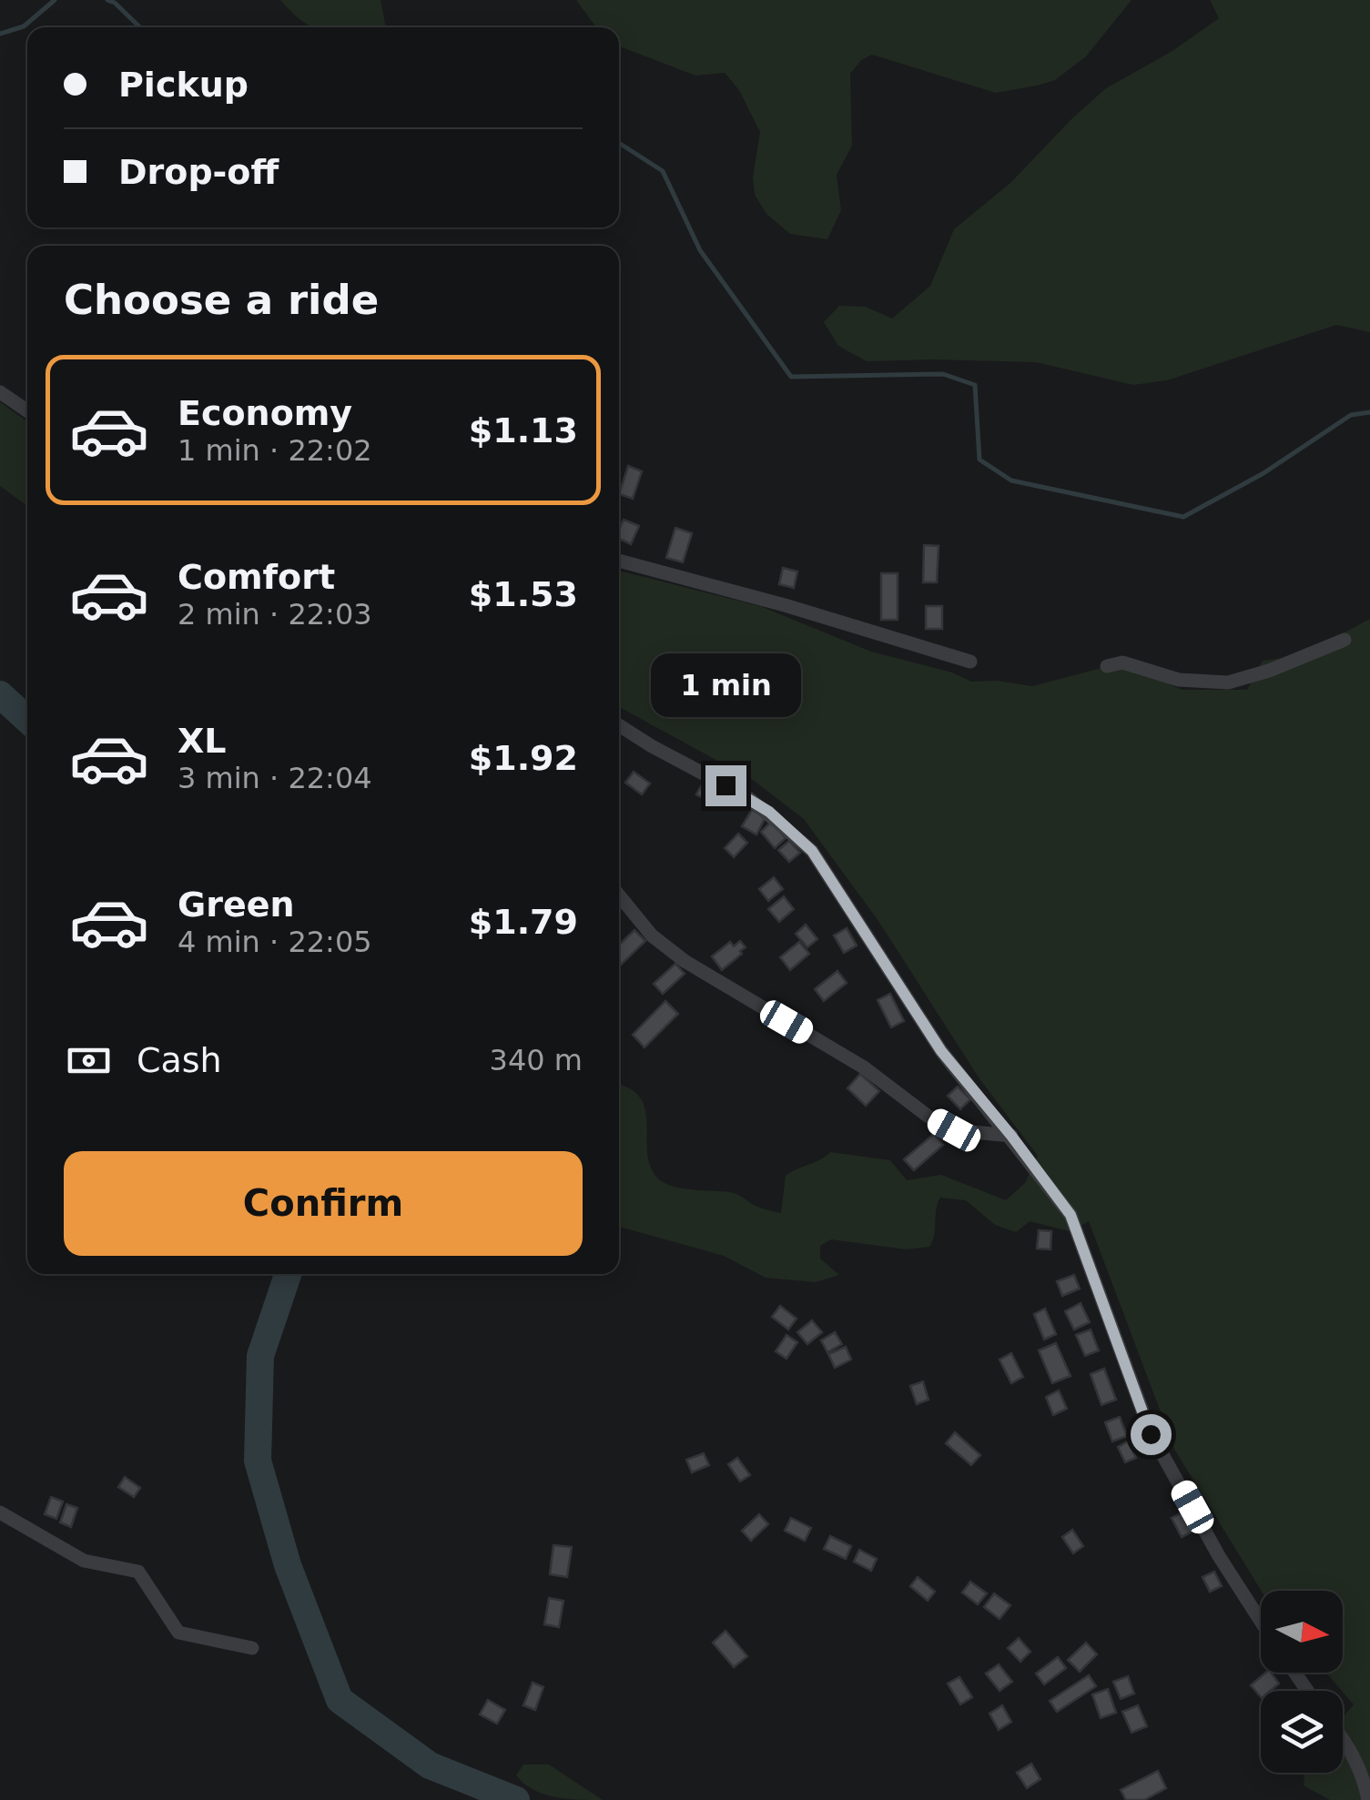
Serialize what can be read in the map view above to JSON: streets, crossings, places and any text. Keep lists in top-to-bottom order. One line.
{"north":"right","page":{"banner":["Pickup","Drop-off"],"heading":"Choose a ride","list":[{"name":"Economy","note":"1 min · 22:02","value":"$1.13"},{"name":"Comfort","note":"2 min · 22:03","value":"$1.53"},{"name":"XL","note":"3 min · 22:04","value":"$1.92"},{"name":"Green","note":"4 min · 22:05","value":"$1.79"}],"bubble":"1 min","pay":["Cash","340 m"],"buttons":"Confirm"}}
